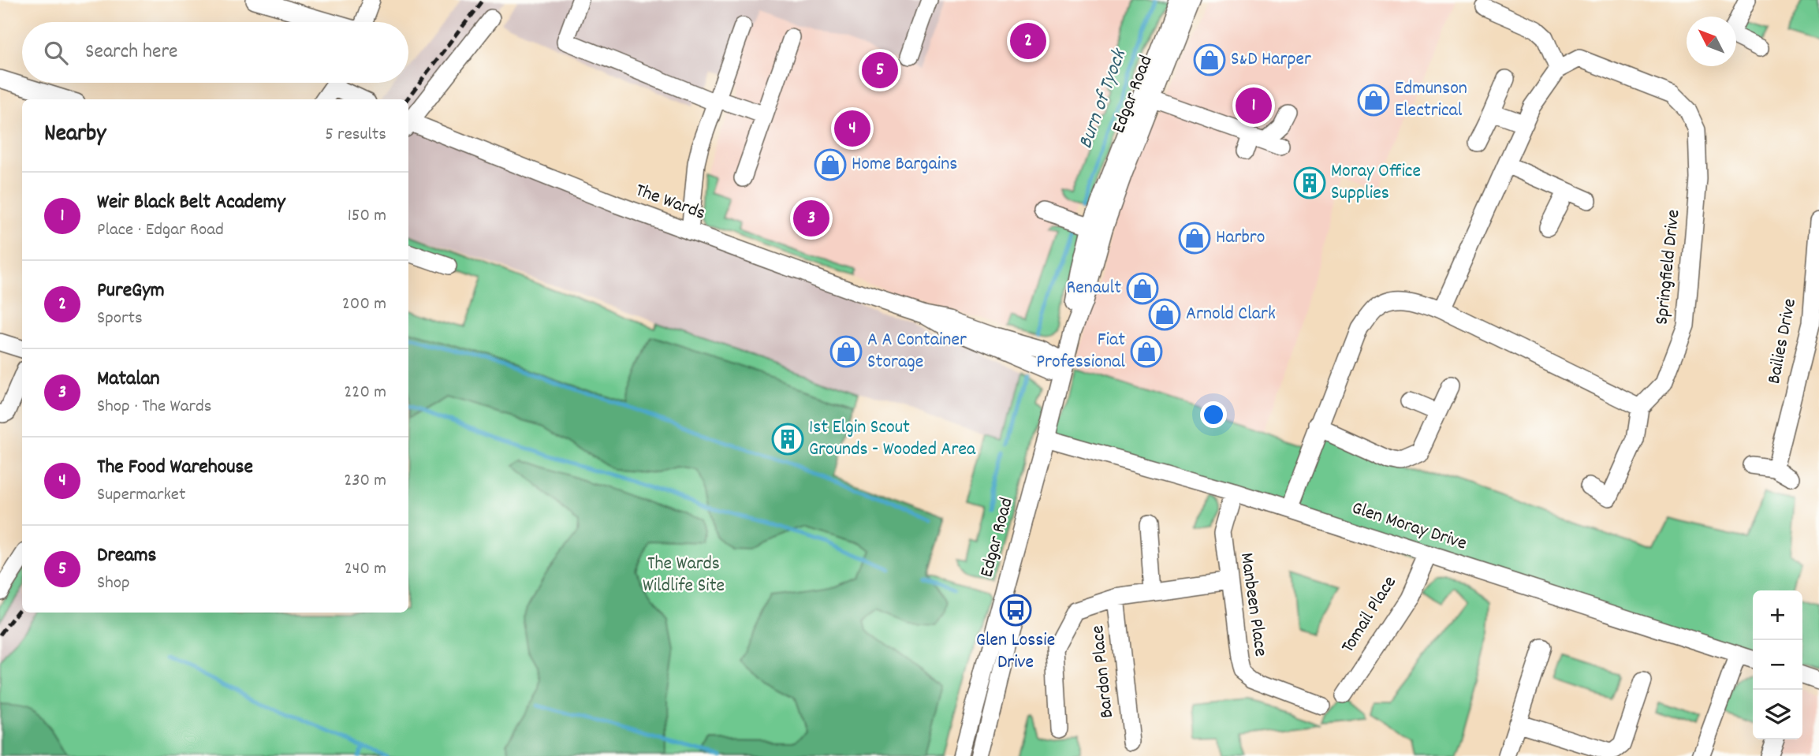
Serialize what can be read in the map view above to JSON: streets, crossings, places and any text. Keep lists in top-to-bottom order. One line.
{"streets":{"street":["Edgar Road","The Wards","Springfield Drive","Bailies Drive","Glen Moray Drive","Manbeen Place","Tomail Place","Bardon Place"]},"crossings":[["Edgar Road","The Wards"],["Edgar Road","Glen Moray Drive"],["Glen Moray Drive","Manbeen Place"],["Glen Moray Drive","Tomail Place"],["Manbeen Place","Bardon Place"]],"water":["Burn of Tyock"],"parks":["The Wards Wildlife Site"],"places":{"shop":["S&D Harper","Edmunson Electrical","Home Bargains","Harbro","Renault","Arnold Clark","A A Container Storage","Fiat Professional"],"building":["Moray Office Supplies","1st Elgin Scout Grounds - Wooded Area"],"bus stop":["Glen Lossie Drive"]},"north":"top left","page":{"pins":["2","5","1","4","3"],"search":"Search here","heading":["Nearby","5 results"],"list":[{"mark":"1","name":"Weir Black Belt Academy","note":"Place · Edgar Road","value":"150 m"},{"mark":"2","name":"PureGym","note":"Sports","value":"200 m"},{"mark":"3","name":"Matalan","note":"Shop · The Wards","value":"220 m"},{"mark":"4","name":"The Food Warehouse","note":"Supermarket","value":"230 m"},{"mark":"5","name":"Dreams","note":"Shop","value":"240 m"}],"map_buttons":["+","−"]}}
